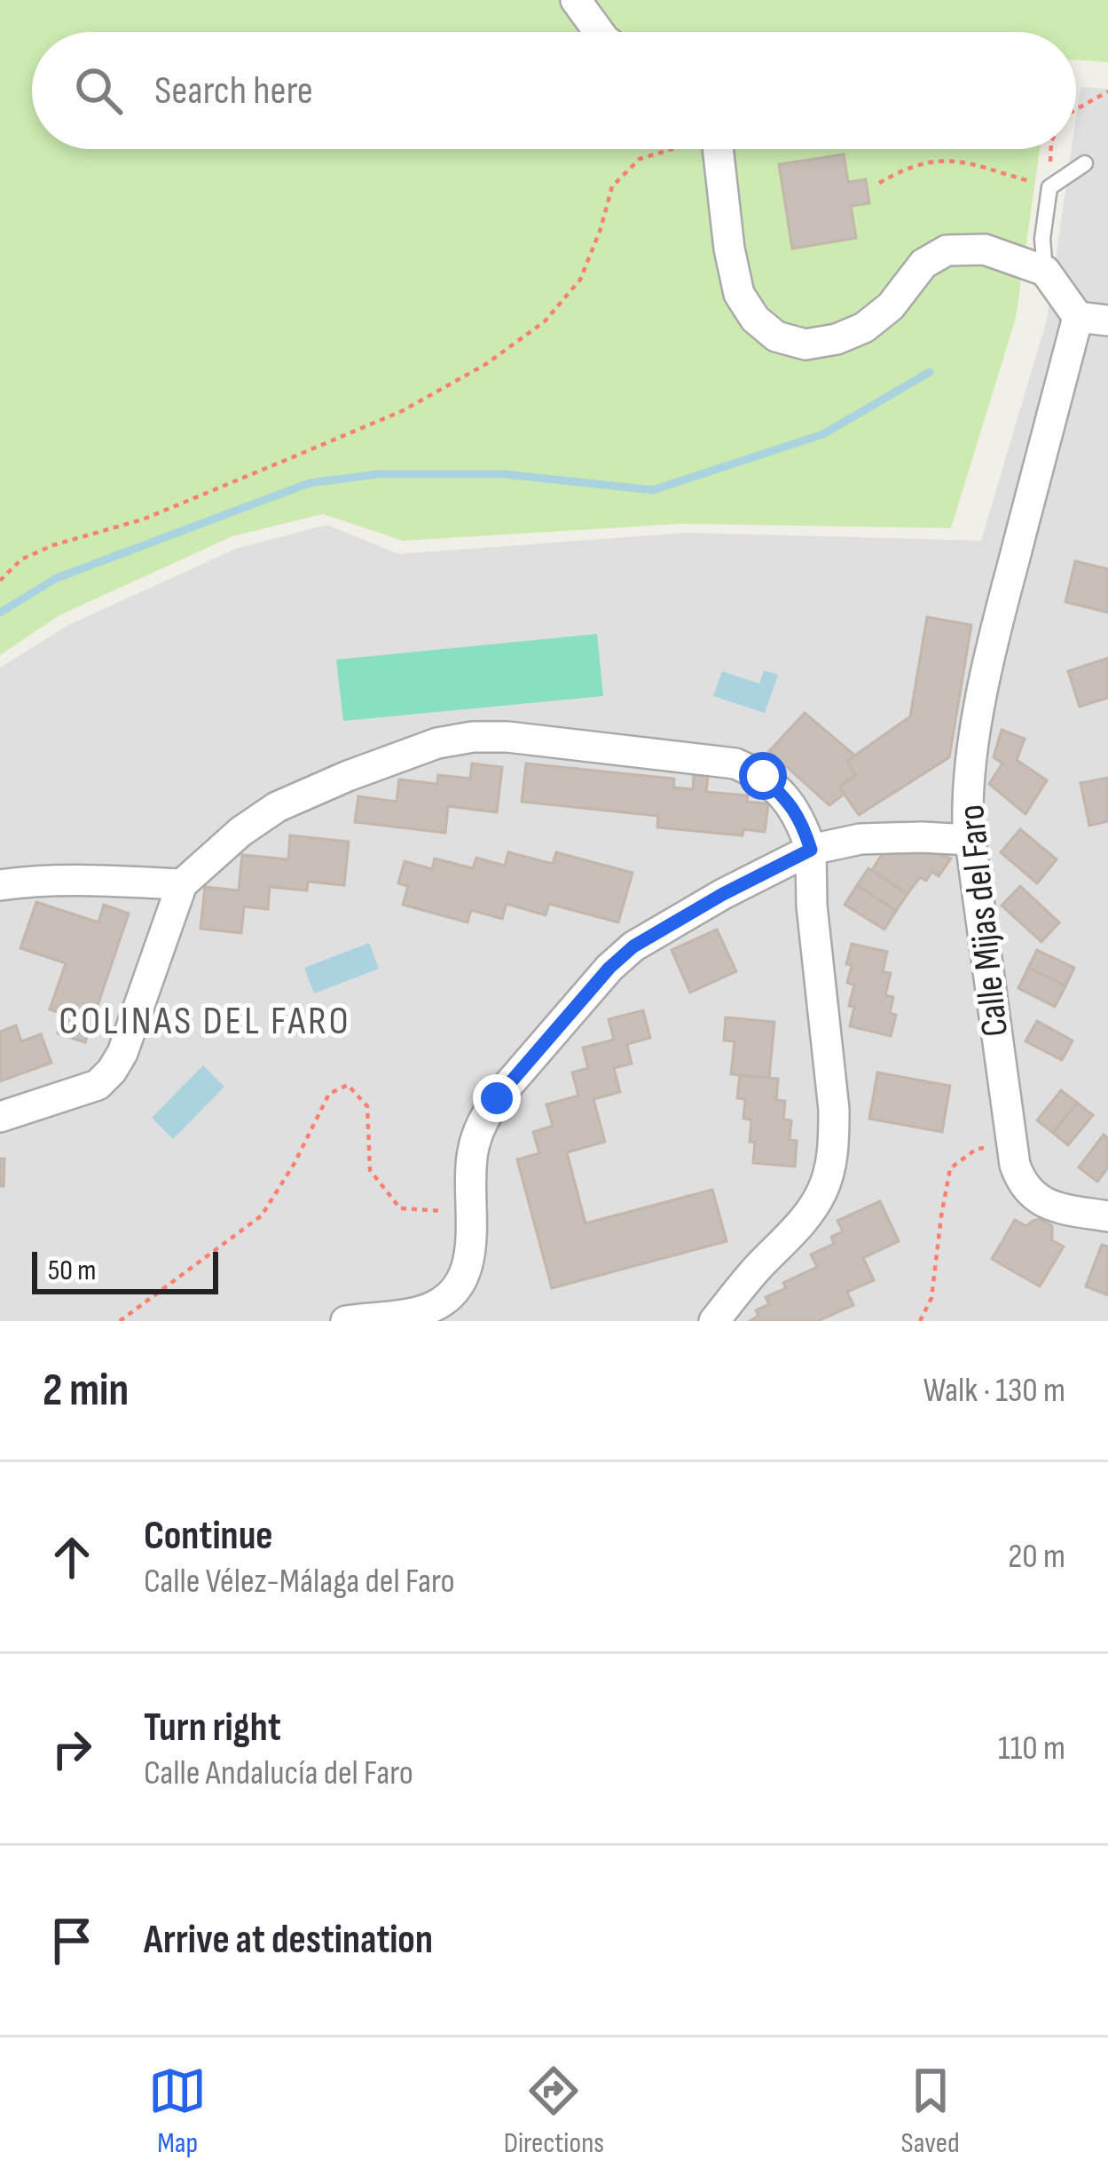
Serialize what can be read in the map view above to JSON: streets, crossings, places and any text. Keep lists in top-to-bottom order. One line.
{"streets":{"street":["Calle Mijas del Faro"]},"districts":["COLINAS DEL FARO"],"scale_bar":"50 m","page":{"search":"Search here","scale":"50 m","heading":["2 min","Walk · 130 m"],"list":[["Continue","Calle Vélez-Málaga del Faro","20 m"],["Turn right","Calle Andalucía del Faro","110 m"],"Arrive at destination"],"nav":["Map","Directions","Saved"]}}
